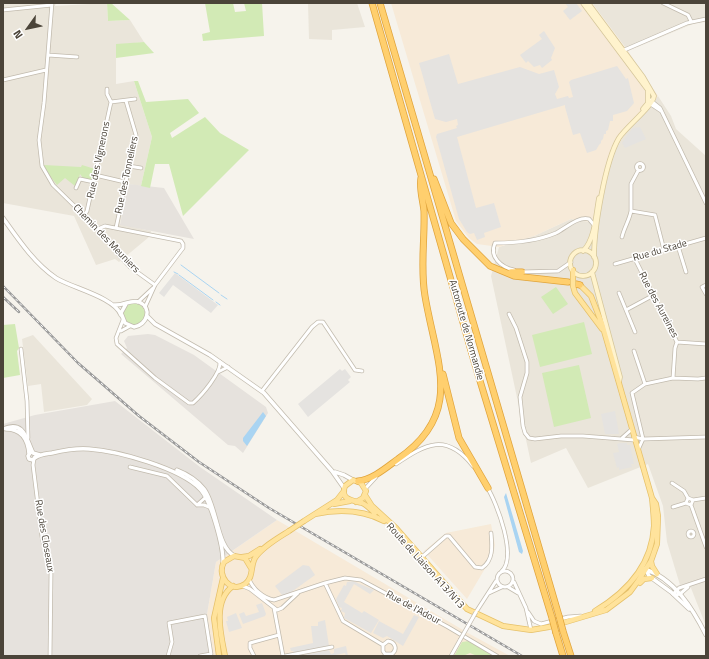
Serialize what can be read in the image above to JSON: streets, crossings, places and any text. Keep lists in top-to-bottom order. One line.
{"streets":{"highway":["Autoroute de Normandie"],"main road":["Route de Liaison A13/N13"],"street":["Rue des Vignerons","Rue des Tonneliers","Chemin des Meuniers","Rue du Stade","Rue des Aureines","Rue des Closeaux","Rue de l'Adour"]},"crossings":[["Rue des Vignerons","Chemin des Meuniers"],["Rue du Stade","Rue des Aureines"]],"north":"bottom left"}
